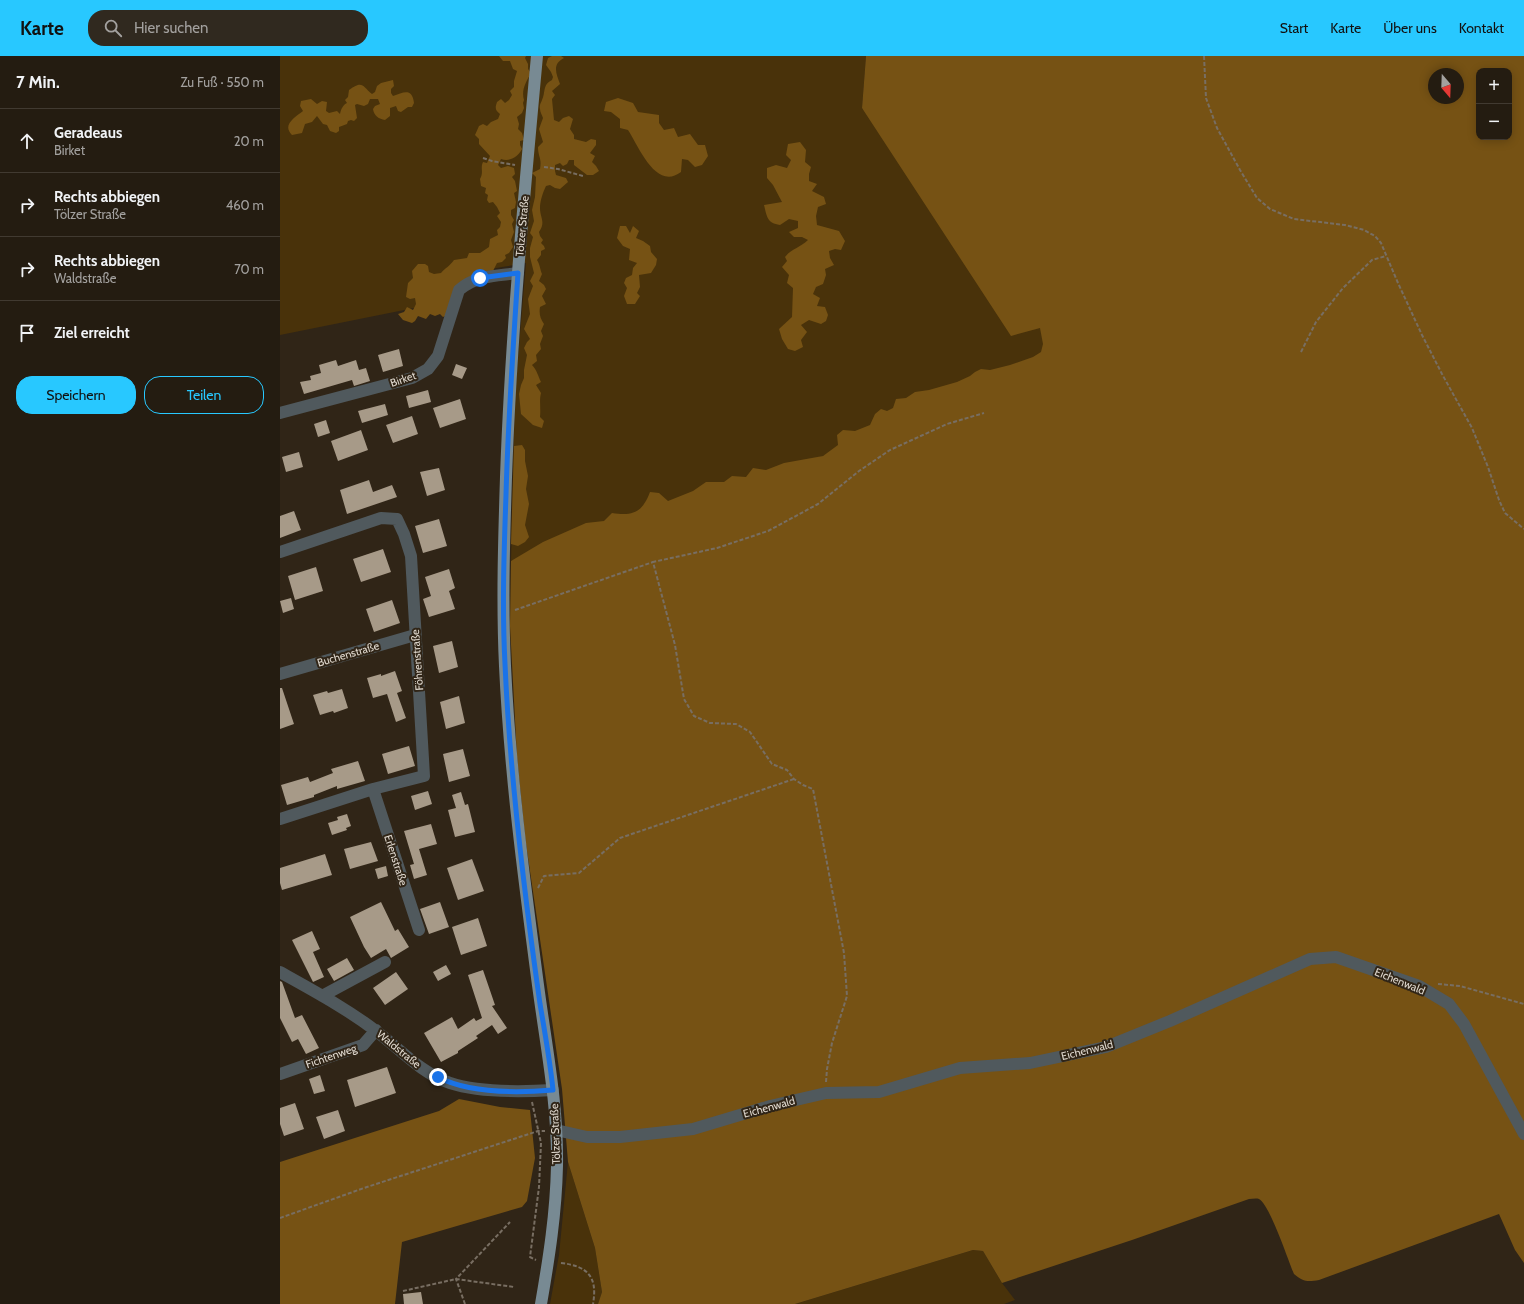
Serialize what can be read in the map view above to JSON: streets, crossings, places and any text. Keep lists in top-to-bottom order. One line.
{"streets":{"main road":["Tölzer Straße"],"street":["Birket","Buchenstraße","Föhrenstraße","Erlenstraße","Eichenwald","Waldstraße","Fichtenweg"]},"crossings":[["Tölzer Straße","Birket"],["Tölzer Straße","Eichenwald"],["Tölzer Straße","Waldstraße"],["Buchenstraße","Föhrenstraße"],["Föhrenstraße","Erlenstraße"],["Waldstraße","Fichtenweg"]],"north":"bottom","page":{"header":"Karte","search":"Hier suchen","nav":["Start","Karte","Über uns","Kontakt"],"heading":["7 Min.","Zu Fuß · 550 m"],"map_buttons":["+","−"],"list":[["Geradeaus","Birket","20 m"],["Rechts abbiegen","Tölzer Straße","460 m"],["Rechts abbiegen","Waldstraße","70 m"],"Ziel erreicht"],"buttons":["Speichern","Teilen"]}}
